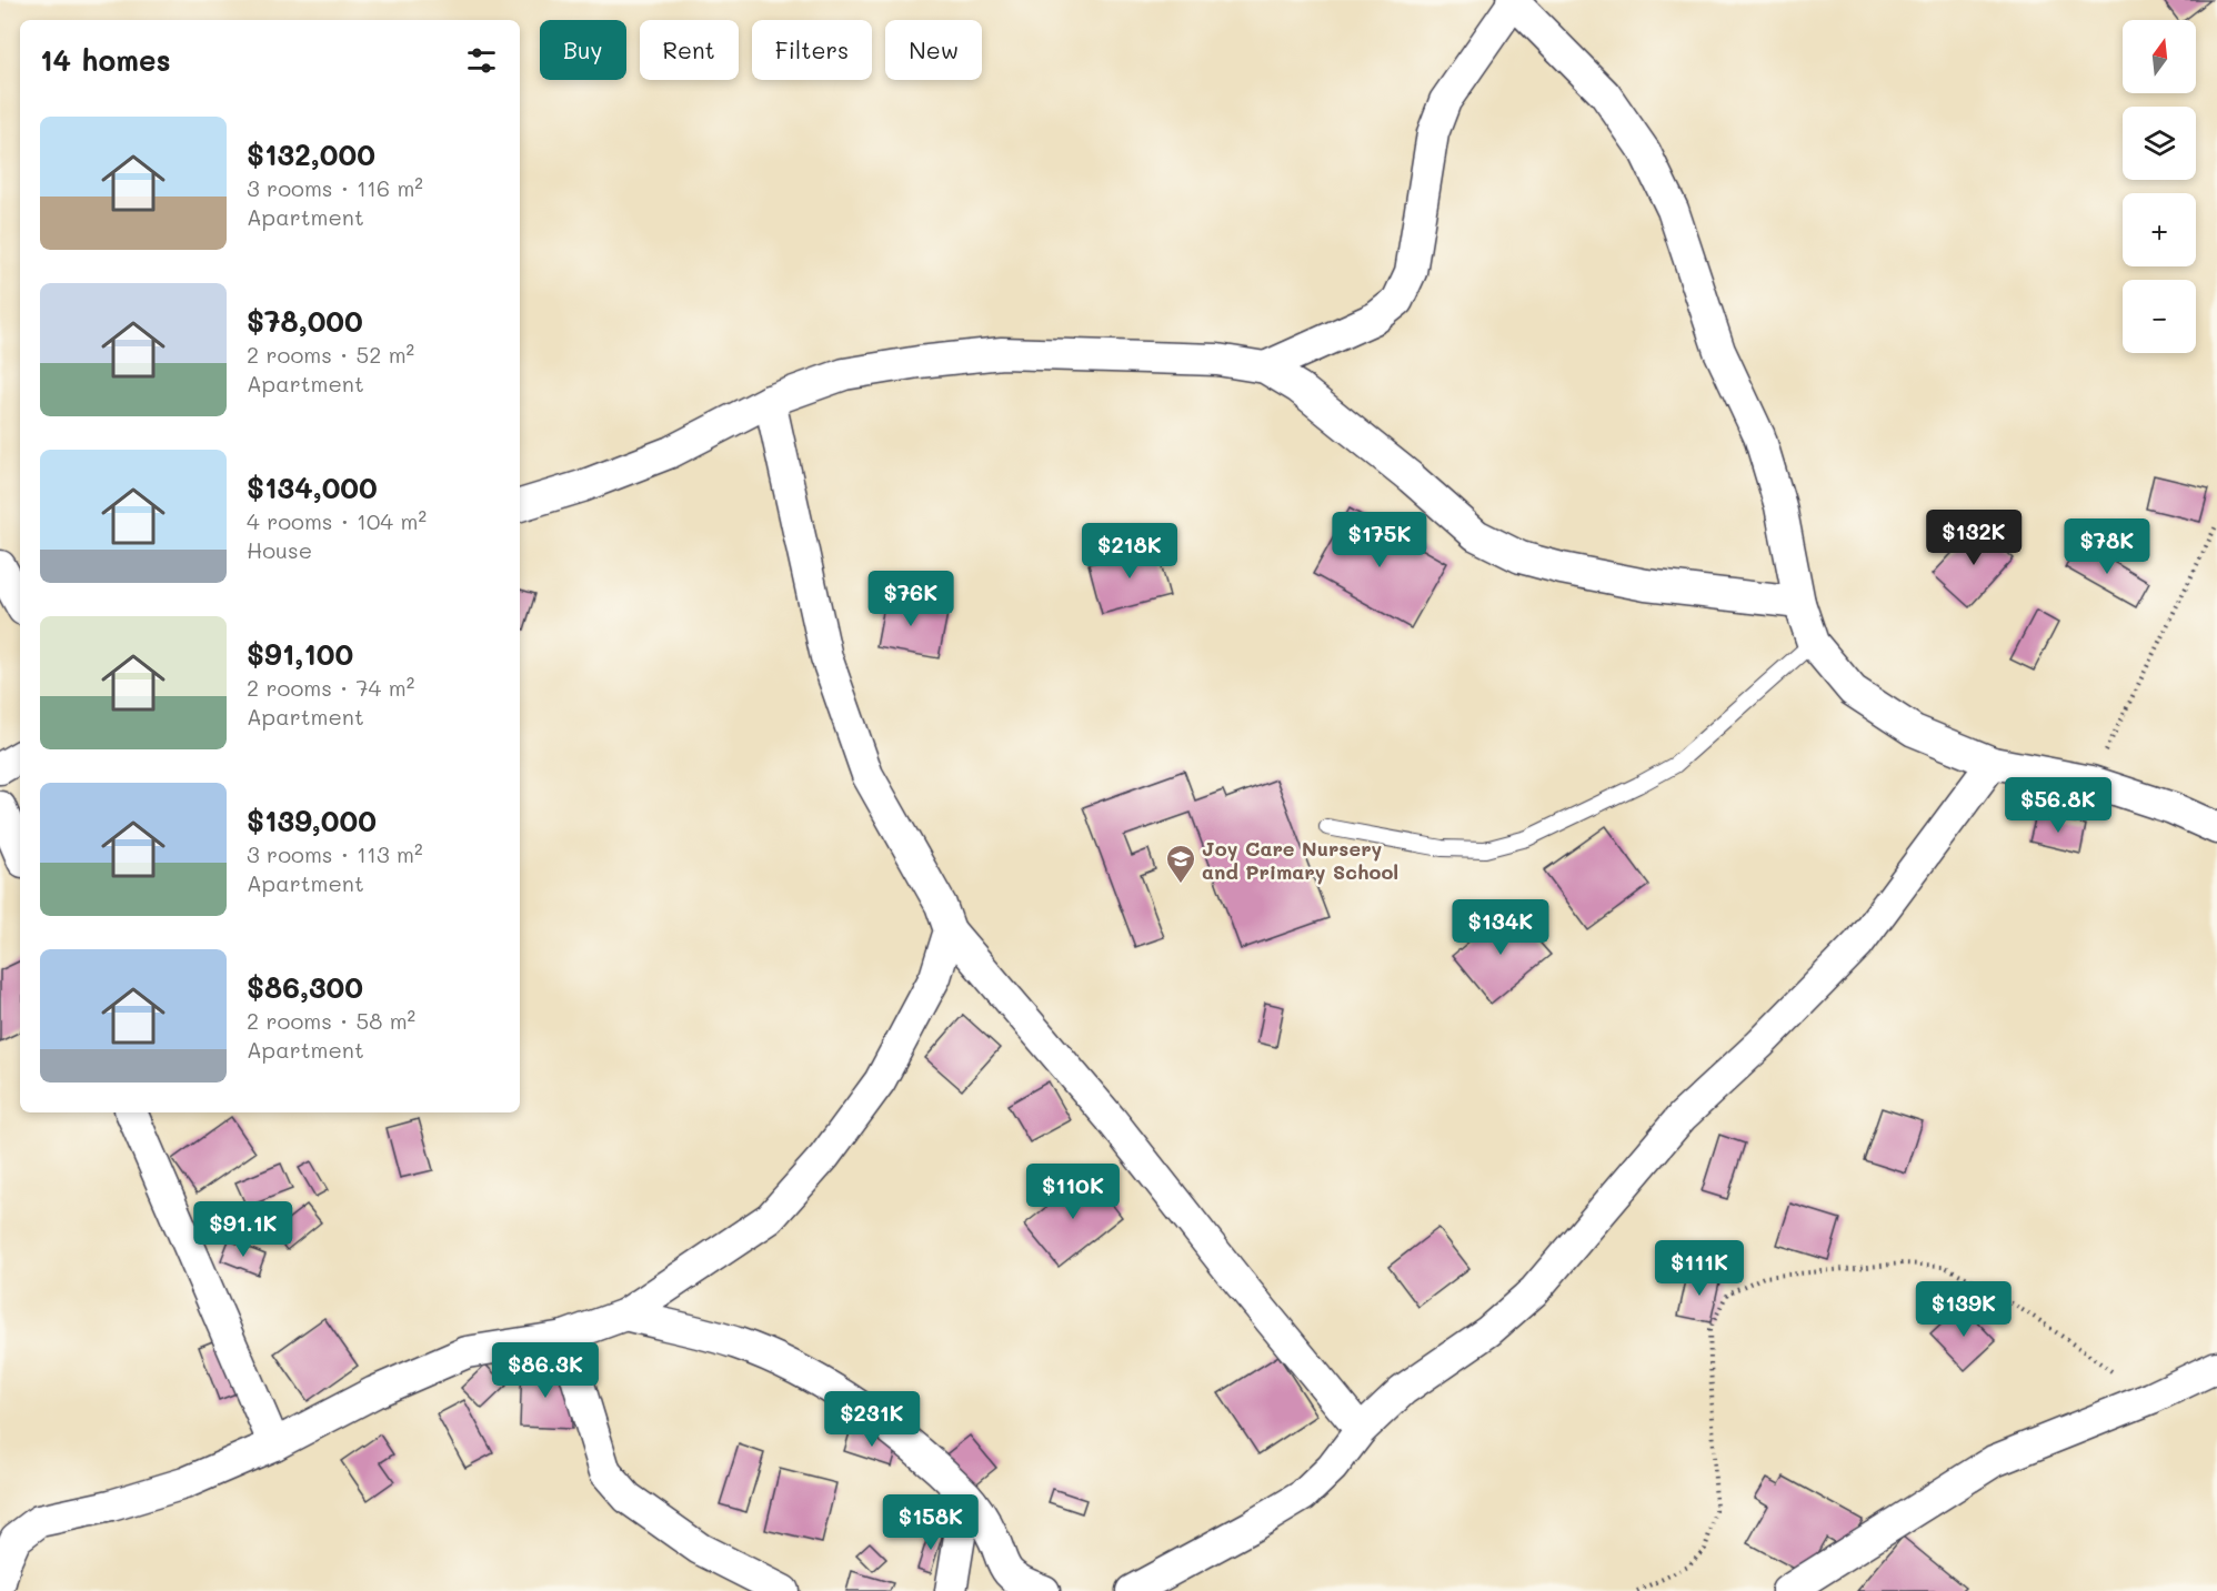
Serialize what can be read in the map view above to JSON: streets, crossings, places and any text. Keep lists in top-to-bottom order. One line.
{"places":{"school or university":["Joy Care Nursery and Primary School"]},"north":"top","page":{"map_buttons":["+","−"],"chip":["Buy","Rent","Filters","New"],"heading":"14 homes","list":[{"name":"$132,000","note":"3 rooms · 116 m² · Apartment"},{"name":"$78,000","note":"2 rooms · 52 m² · Apartment"},{"name":"$134,000","note":"4 rooms · 104 m² · House"},{"name":"$91,100","note":"2 rooms · 74 m² · Apartment"},{"name":"$139,000","note":"3 rooms · 113 m² · Apartment"},{"name":"$86,300","note":"2 rooms · 58 m² · Apartment"}],"price":["$132K","$175K","$78K","$218K","$76K","$56.8K","$134K","$110K","$91.1K","$111K","$139K","$86.3K","$231K","$158K"]}}
